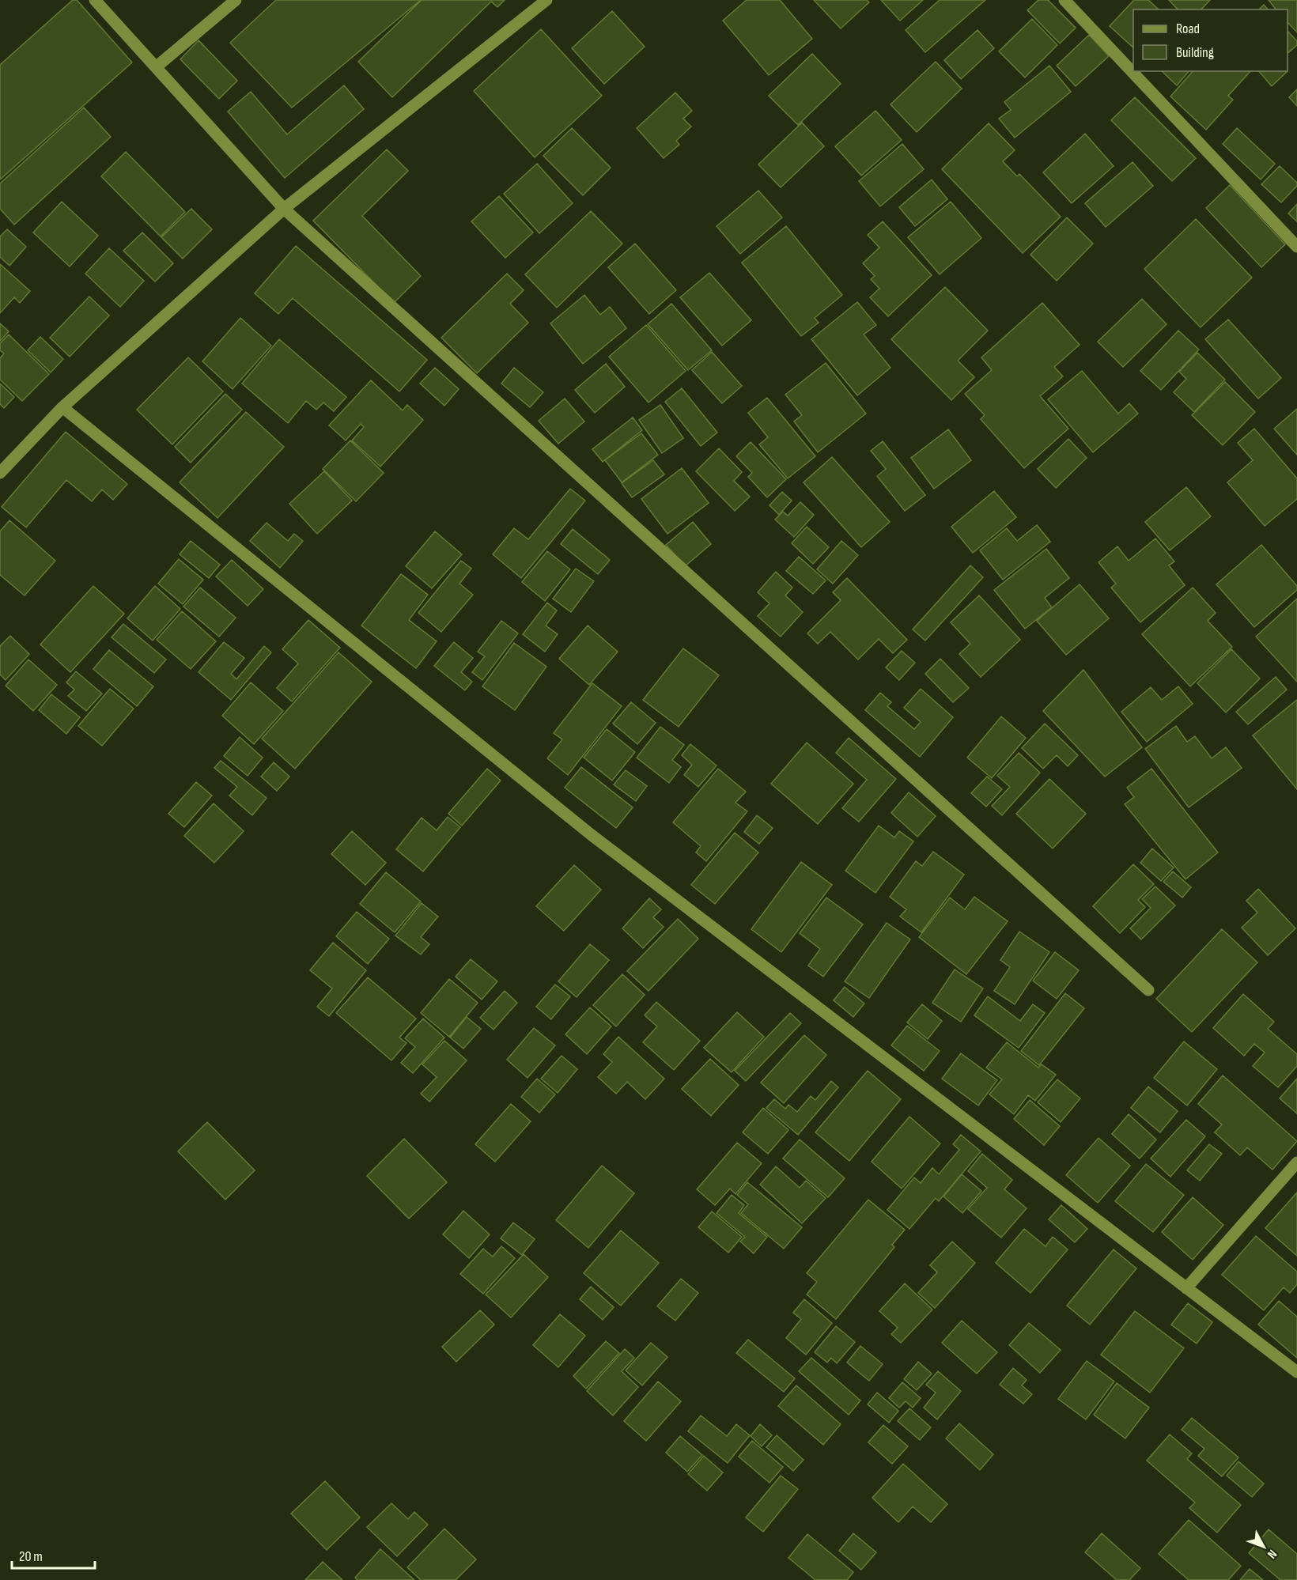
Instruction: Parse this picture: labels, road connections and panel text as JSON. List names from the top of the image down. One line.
{"legend":["Road","Building"],"scale_bar":"20 m","north":"bottom right"}
